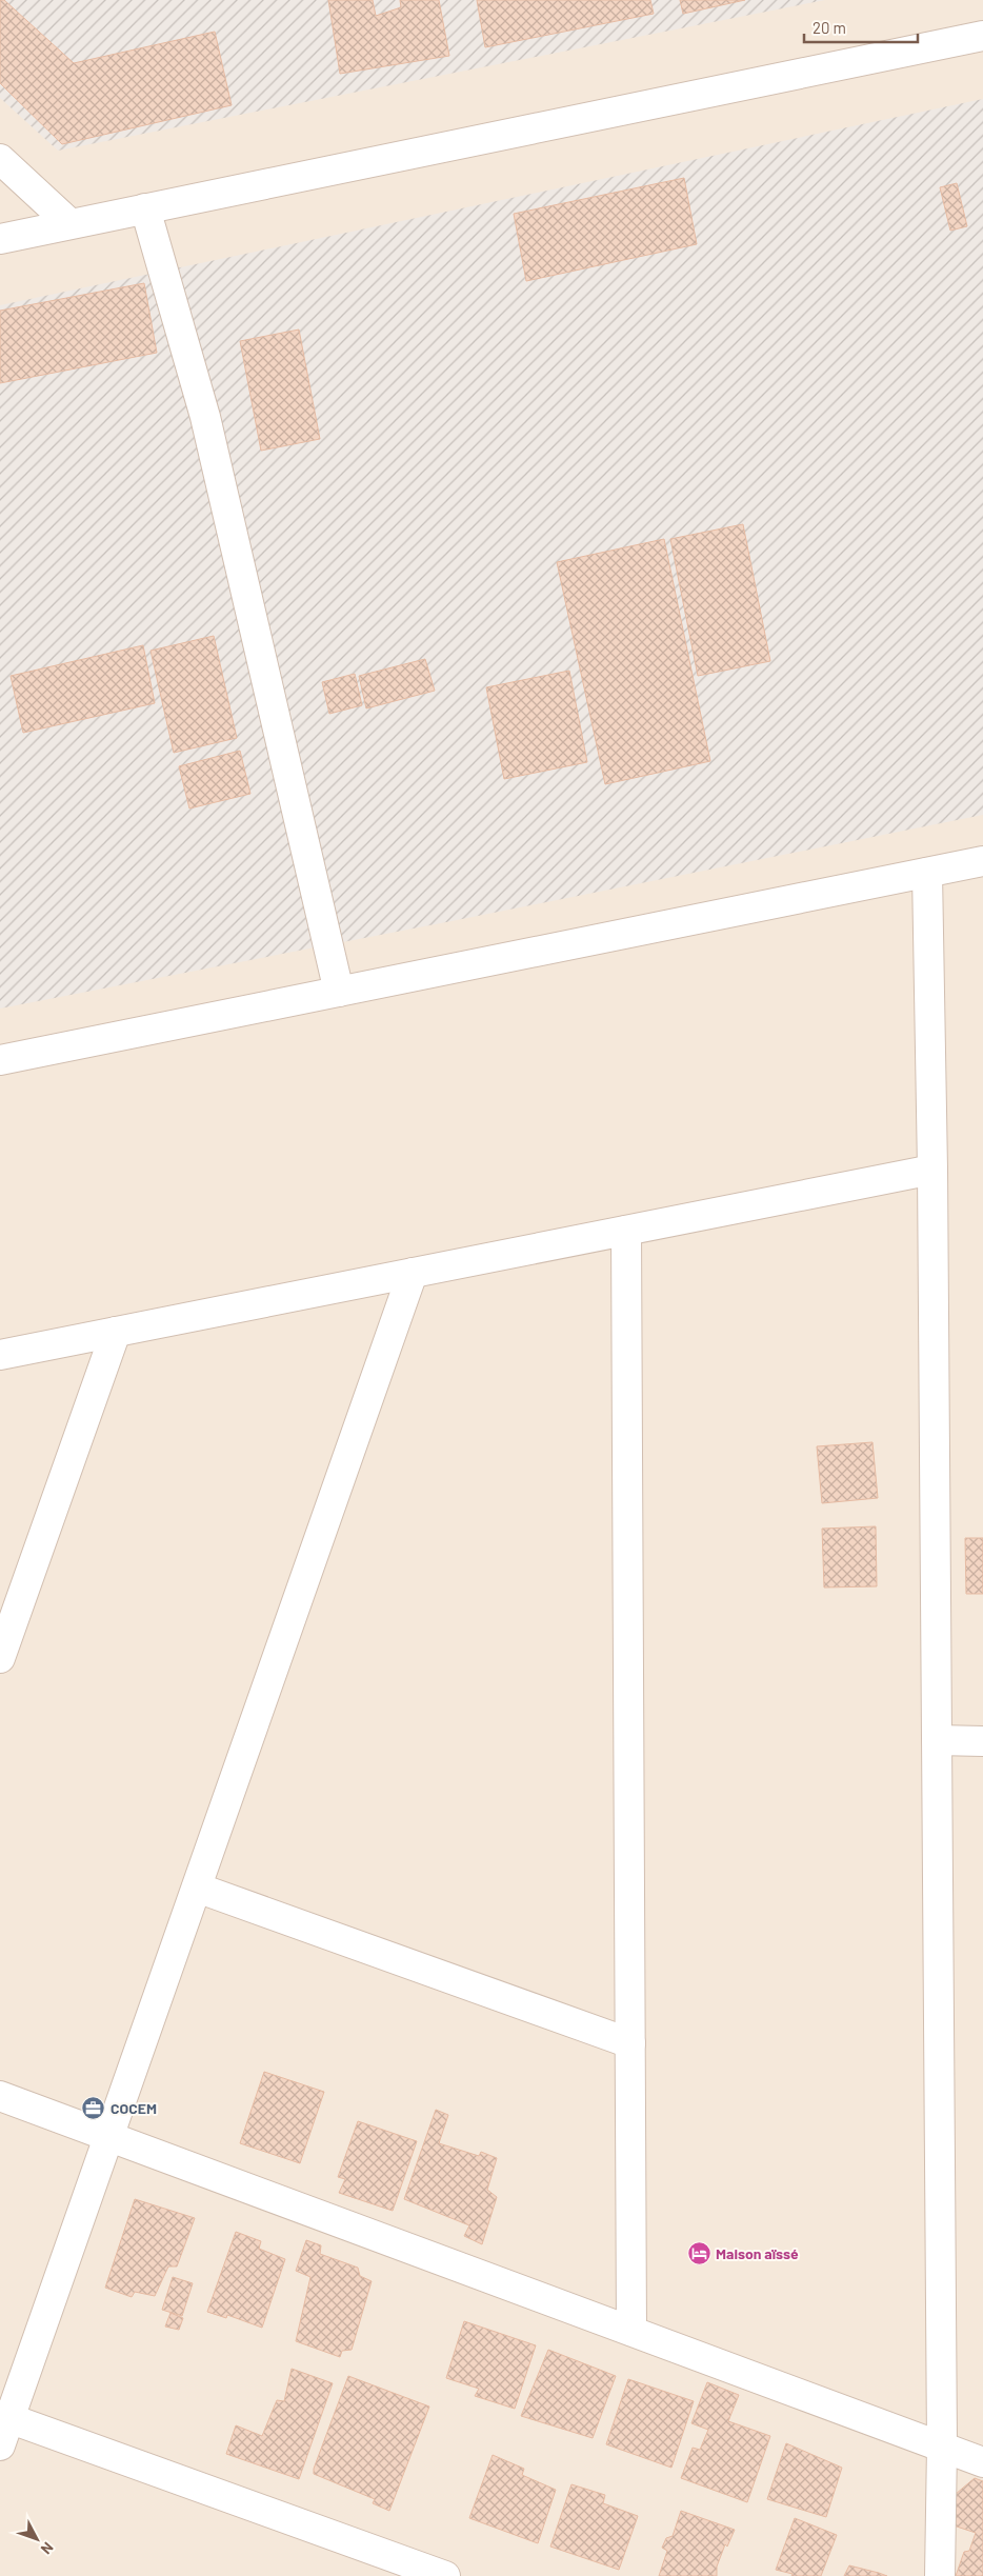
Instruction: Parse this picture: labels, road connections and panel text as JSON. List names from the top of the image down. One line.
{"places":{"office":["COCEM"],"hotel":["Maison aïssé"]},"scale_bar":"20 m","north":"bottom right"}
